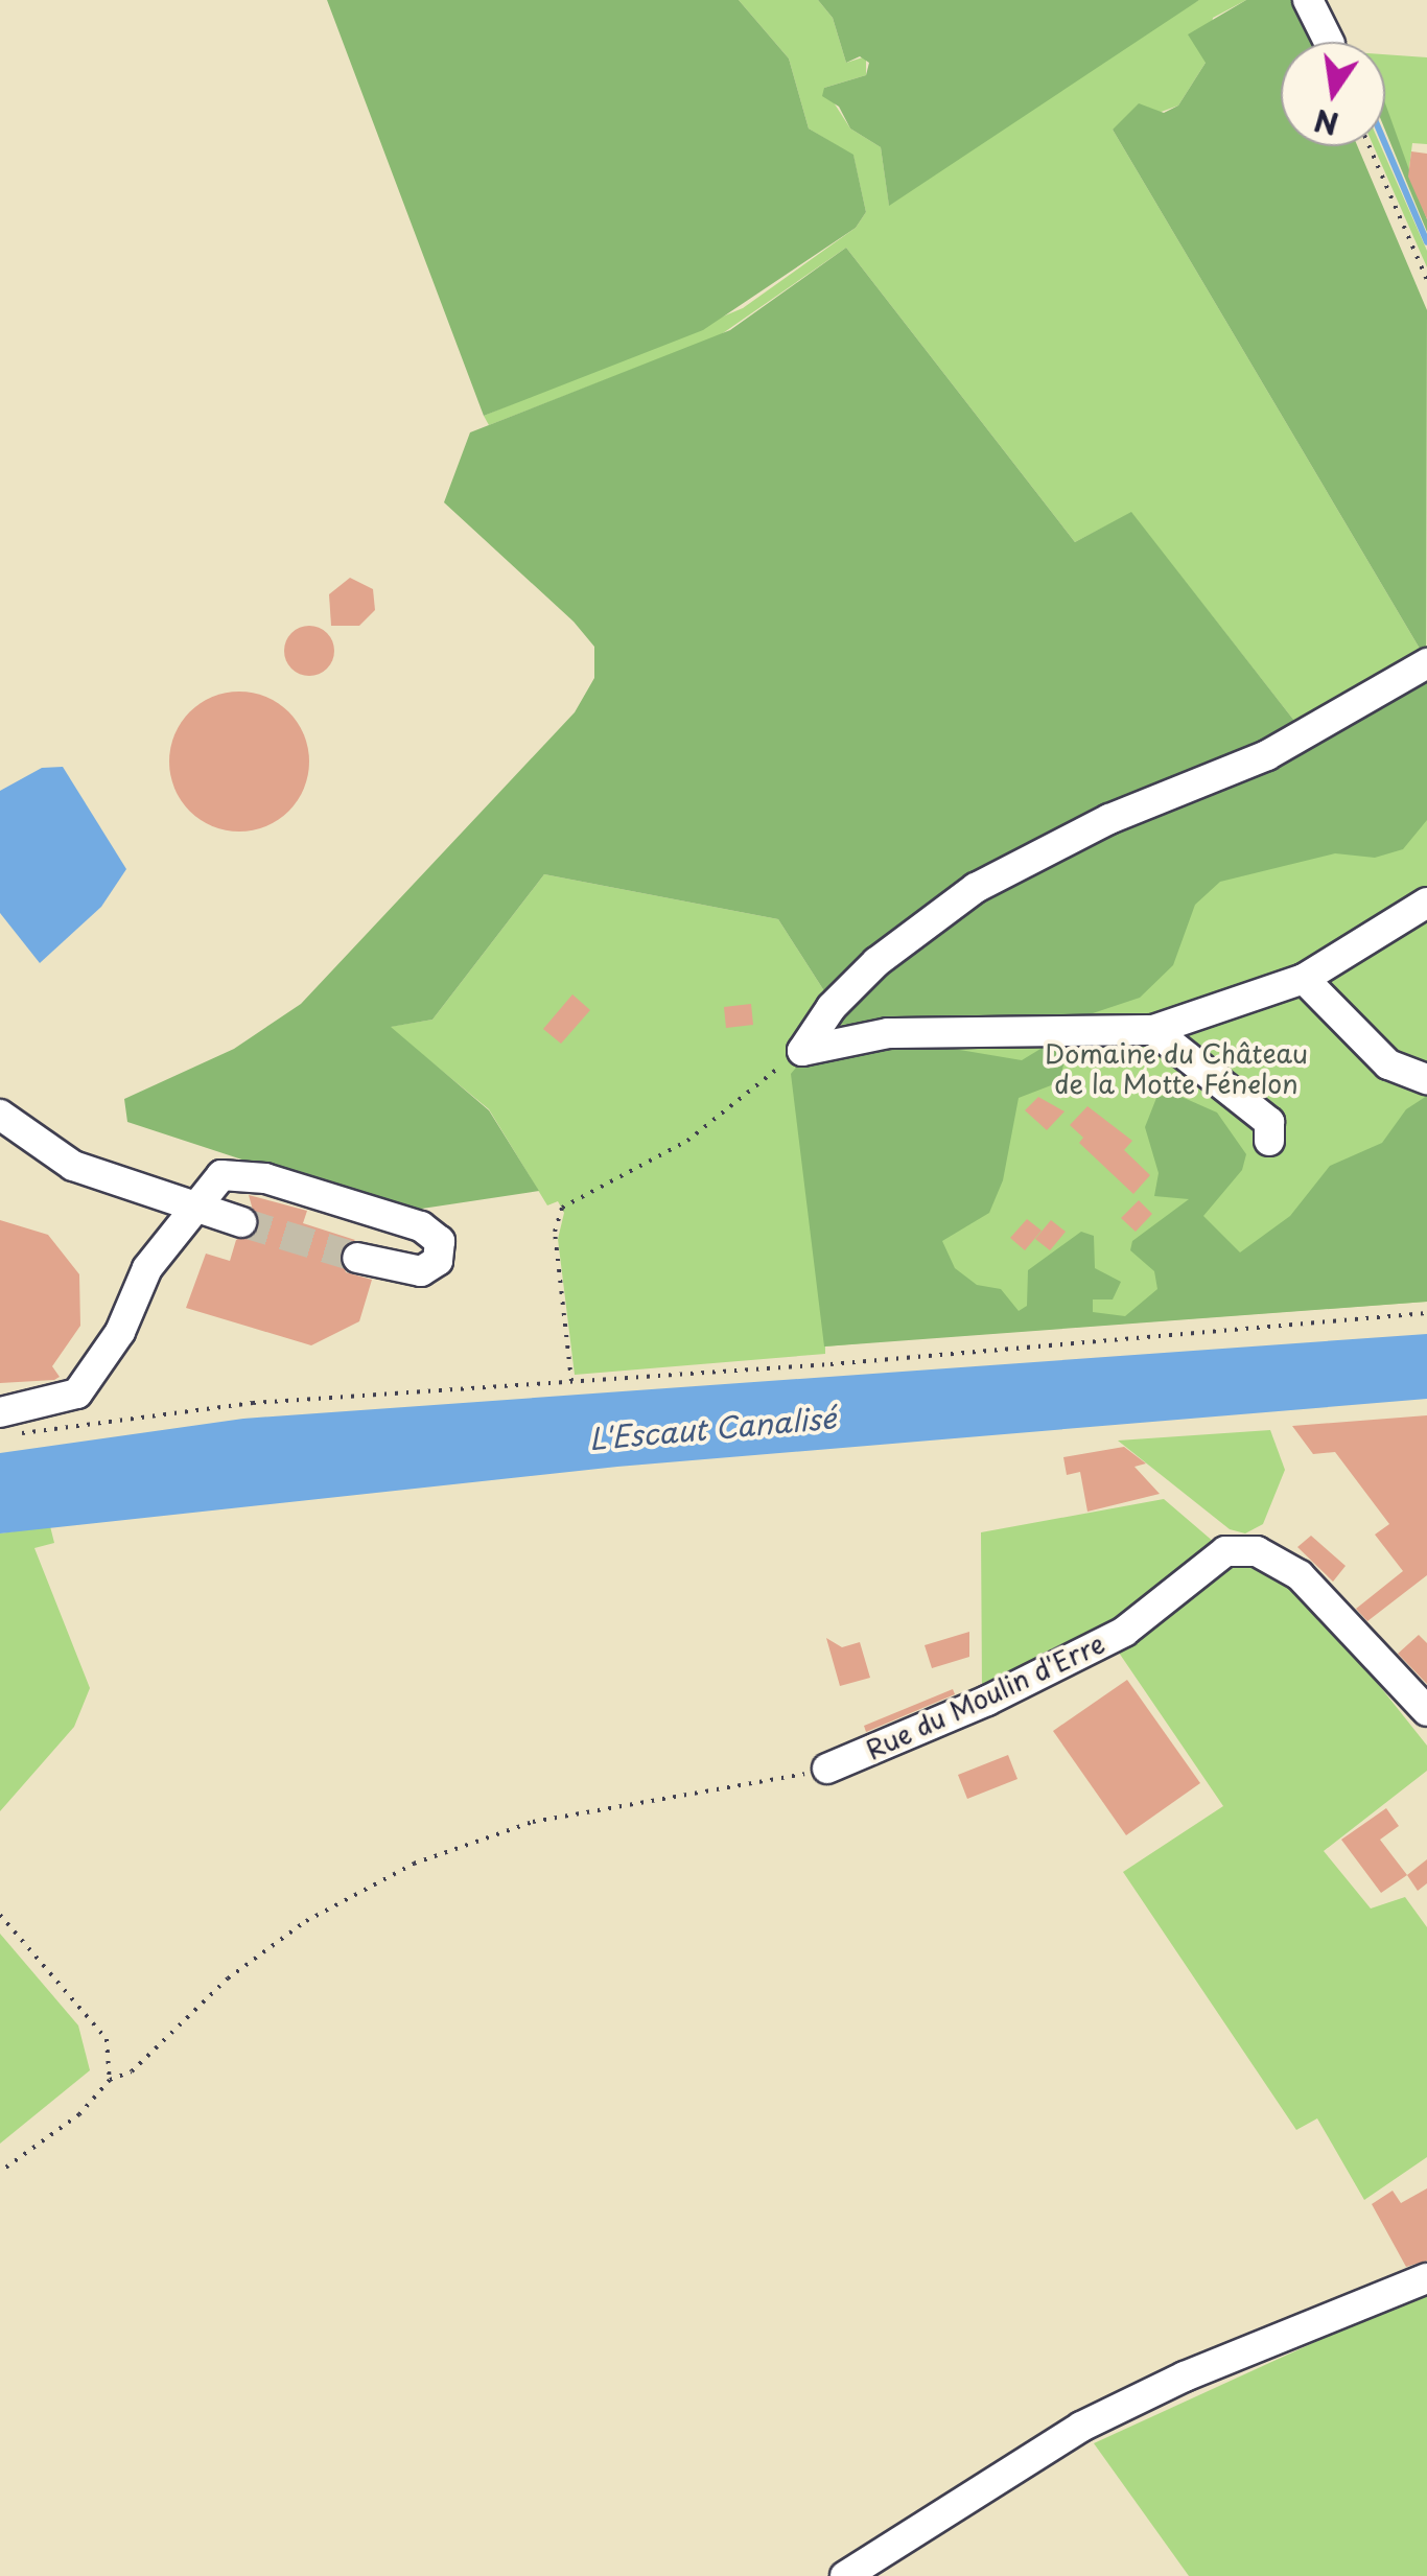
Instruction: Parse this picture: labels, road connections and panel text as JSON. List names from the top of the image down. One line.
{"streets":{"street":["Rue du Moulin d'Erre"]},"water":["L'Escaut Canalisé"],"parks":["Domaine du Château de la Motte Fénelon"],"north":"bottom"}
